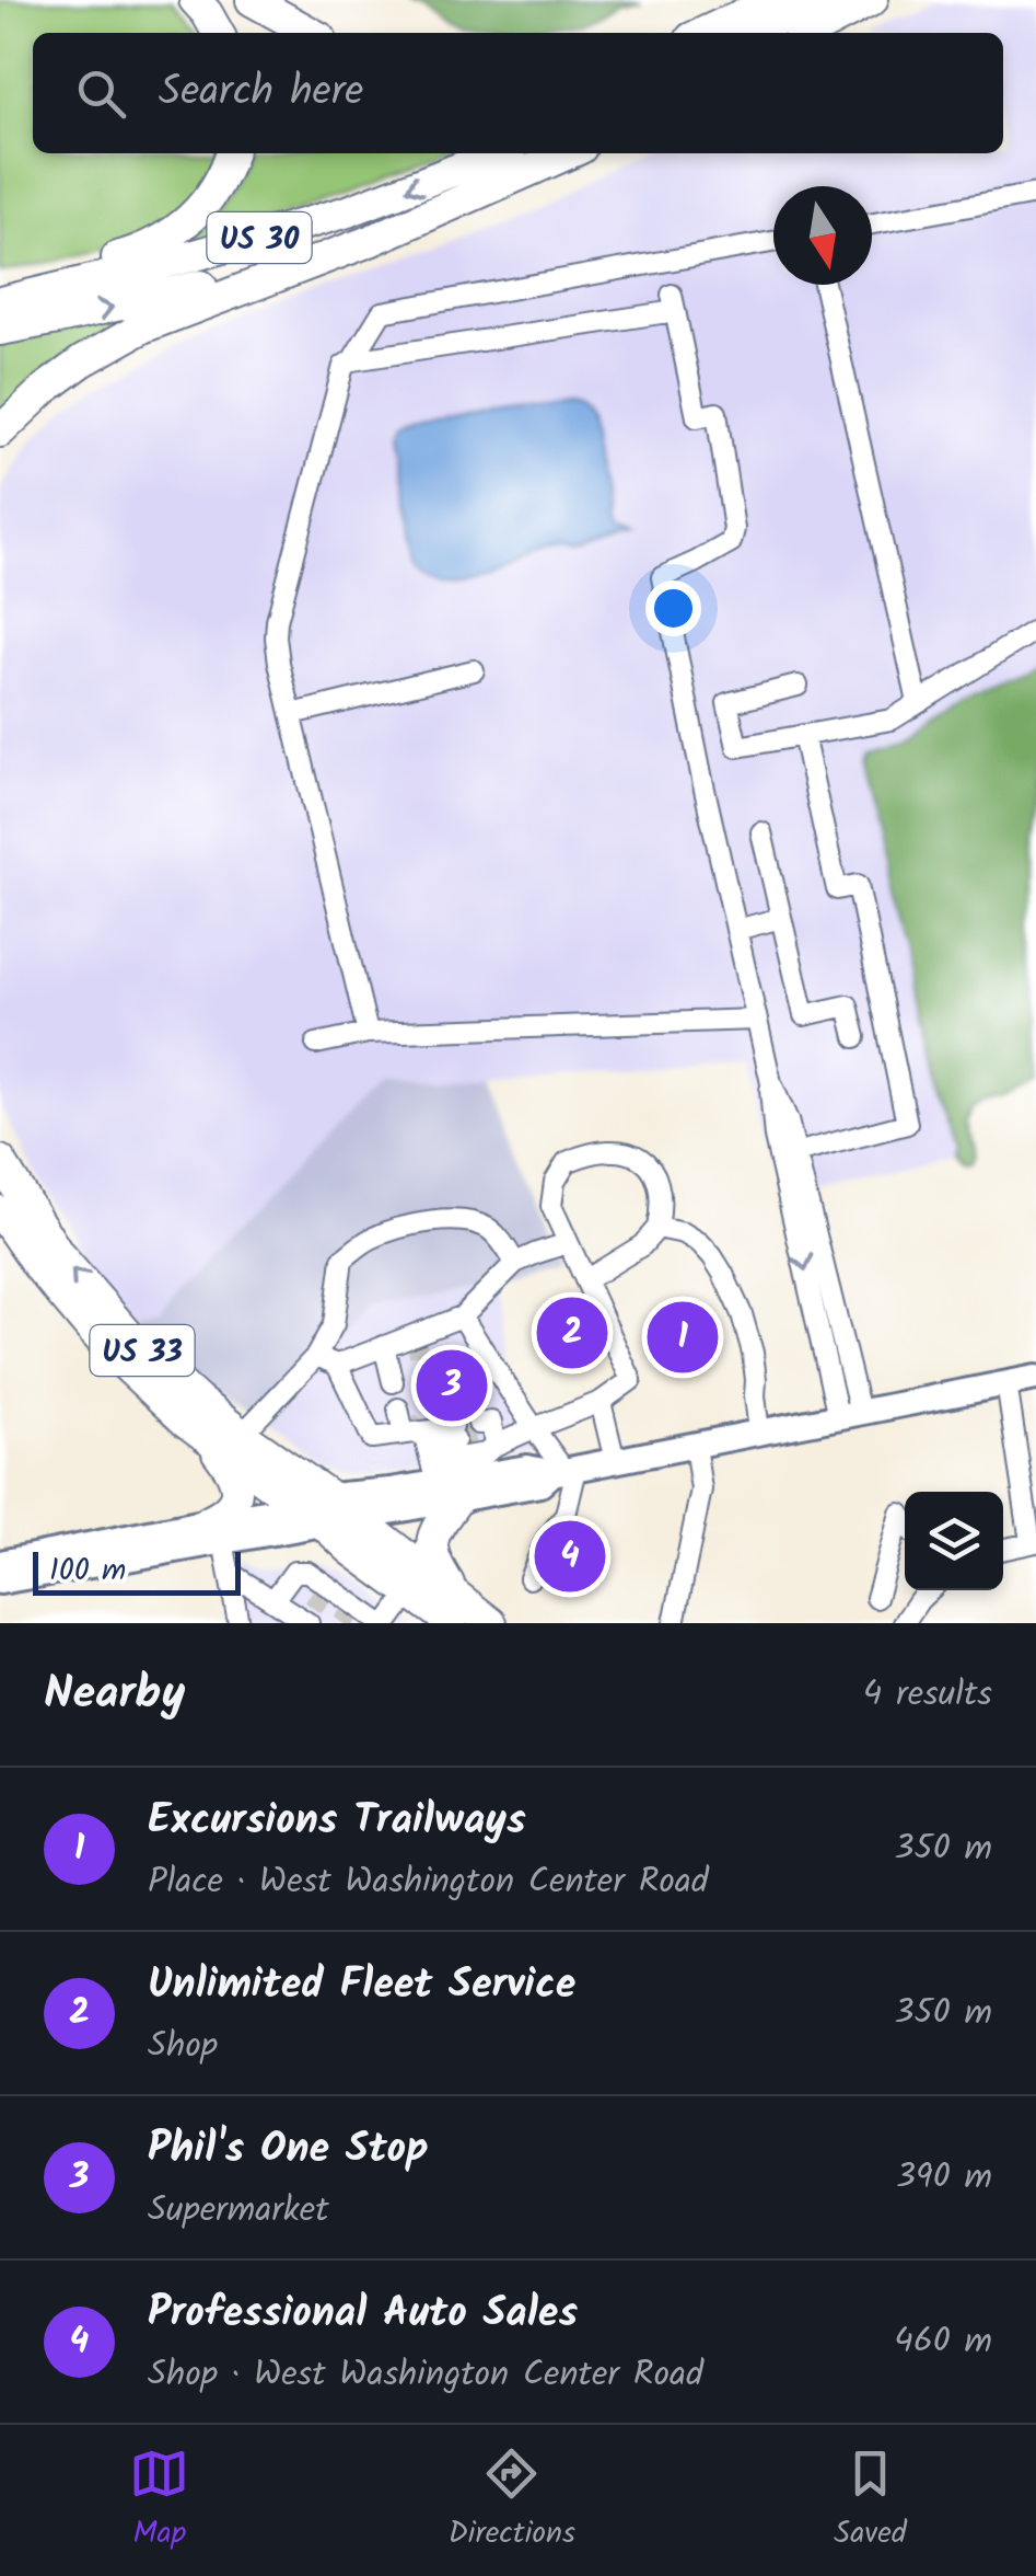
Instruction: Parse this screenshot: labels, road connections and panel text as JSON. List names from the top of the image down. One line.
{"streets":{"highway":["US 30","US 33"]},"scale_bar":"100 m","north":"bottom","page":{"search":"Search here","pins":["2","1","3","4"],"scale":"100 m","heading":["Nearby","4 results"],"list":[{"mark":"1","name":"Excursions Trailways","note":"Place · West Washington Center Road","value":"350 m"},{"mark":"2","name":"Unlimited Fleet Service","note":"Shop","value":"350 m"},{"mark":"3","name":"Phil's One Stop","note":"Supermarket","value":"390 m"},{"mark":"4","name":"Professional Auto Sales","note":"Shop · West Washington Center Road","value":"460 m"}],"nav":["Map","Directions","Saved"]}}
